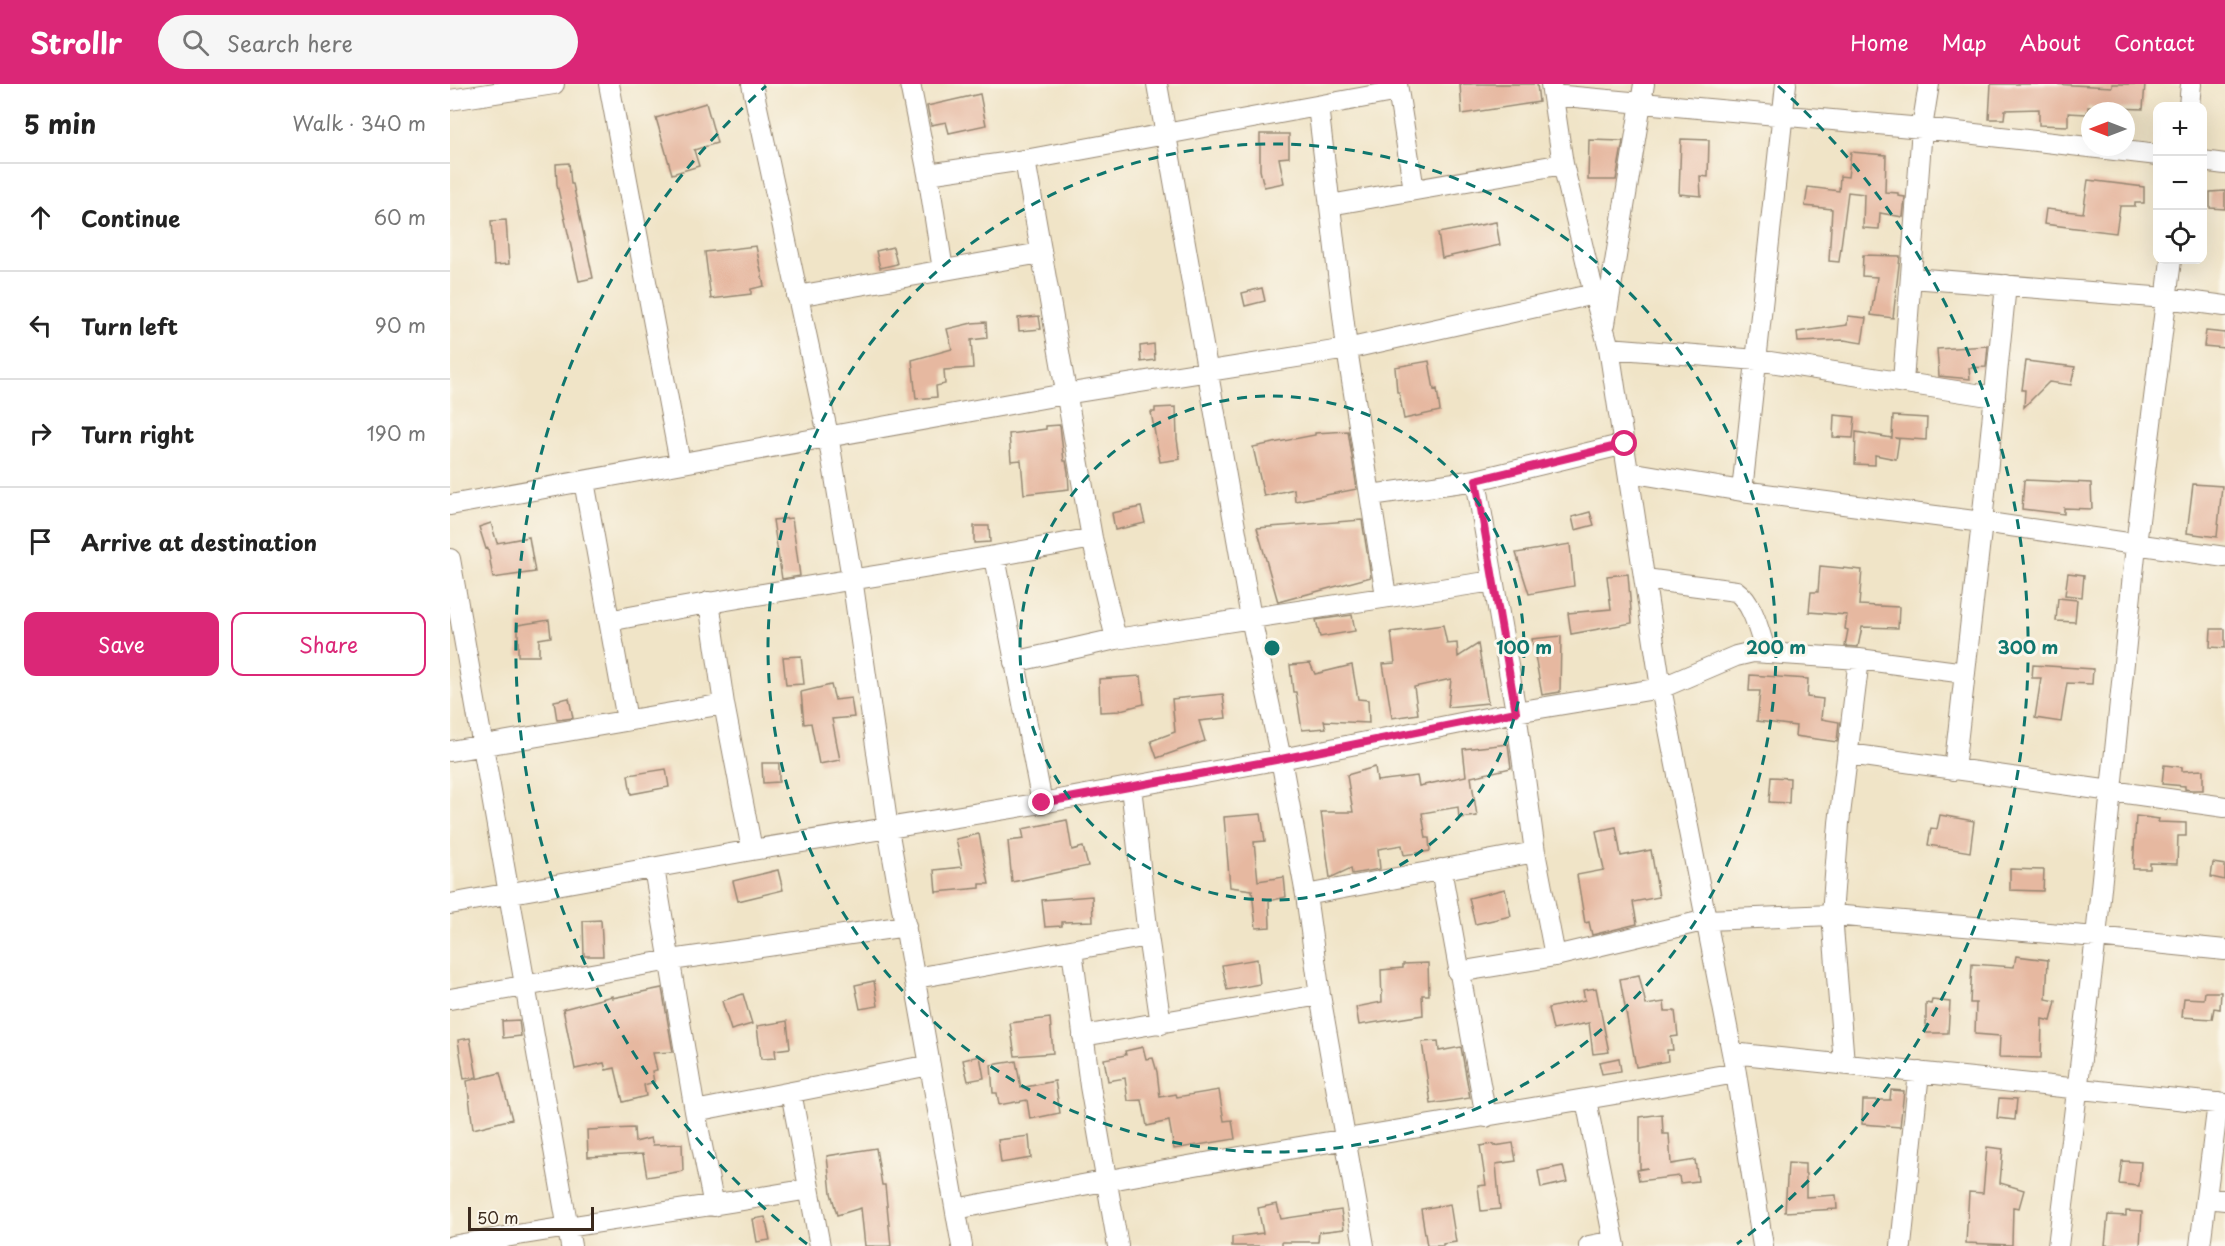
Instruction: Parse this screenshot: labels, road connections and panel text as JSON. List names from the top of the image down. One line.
{"scale_bar":"50 m","north":"left","page":{"header":"Strollr","search":"Search here","nav":["Home","Map","About","Contact"],"heading":["5 min","Walk · 340 m"],"map_buttons":["+","−"],"list":[["Continue","60 m"],["Turn left","90 m"],["Turn right","190 m"],"Arrive at destination"],"buttons":["Save","Share"],"scale":"50 m"},"rings":["100 m","200 m","300 m"]}
